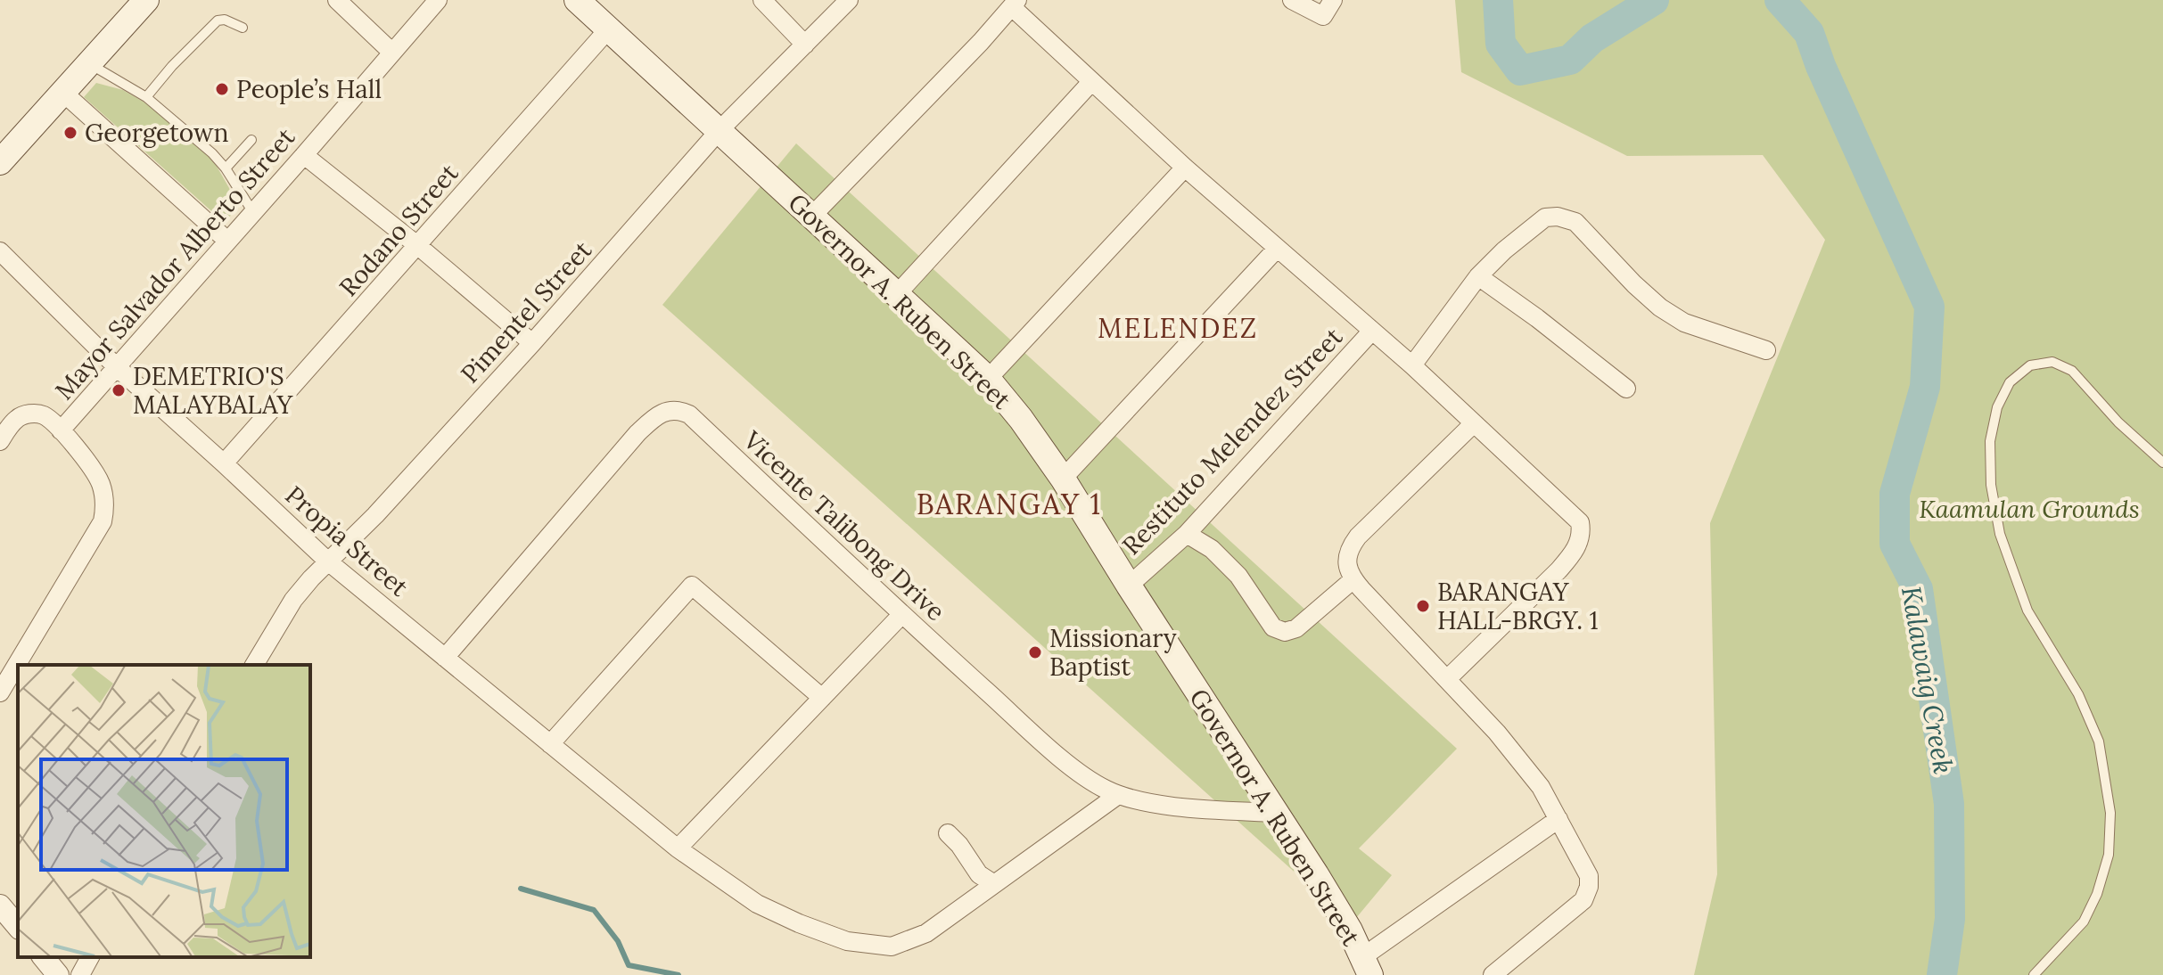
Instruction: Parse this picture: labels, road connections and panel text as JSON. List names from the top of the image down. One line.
{"streets":{"main road":["Governor A. Ruben Street"],"street":["Rodano Street","Mayor Salvador Alberto Street","Pimentel Street","Restituto Melendez Street","Vicente Talibong Drive","Propia Street"]},"crossings":[["Rodano Street","Governor A. Ruben Street"],["Rodano Street","Propia Street"],["Mayor Salvador Alberto Street","Propia Street"],["Governor A. Ruben Street","Pimentel Street"],["Governor A. Ruben Street","Restituto Melendez Street"],["Governor A. Ruben Street","Vicente Talibong Drive"],["Pimentel Street","Propia Street"],["Vicente Talibong Drive","Propia Street"]],"districts":["MELENDEZ","BARANGAY 1"],"water":["Kalawaig Creek"],"parks":["Kaamulan Grounds"],"places":["People’s Hall","Georgetown","DEMETRIO'S MALAYBALAY","BARANGAY HALL-BRGY. 1","Missionary Baptist"]}
